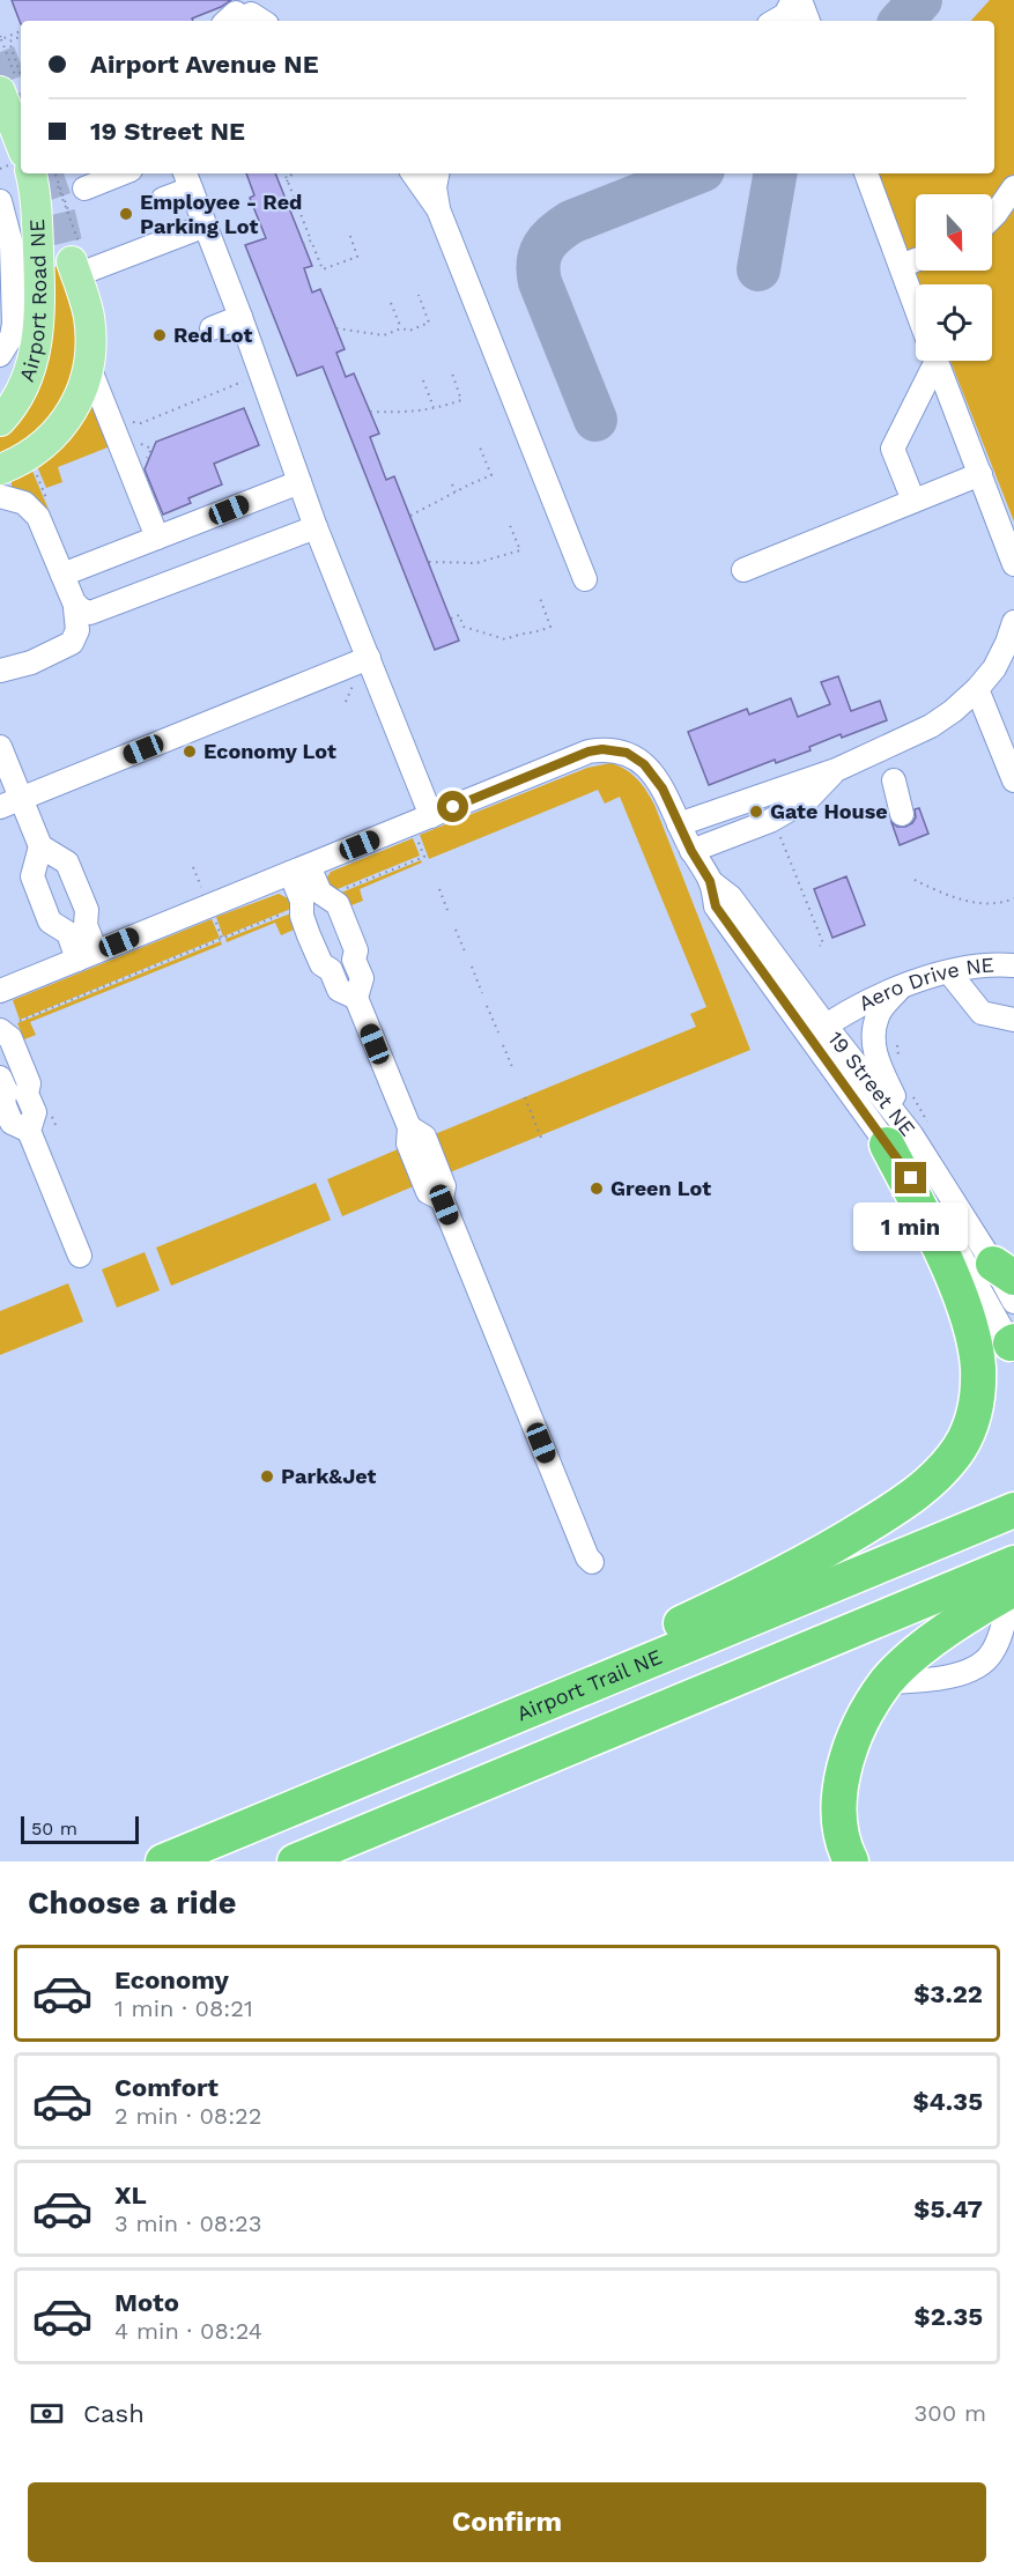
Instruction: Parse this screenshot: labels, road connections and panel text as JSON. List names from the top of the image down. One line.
{"streets":{"highway":["Airport Trail NE"],"main road":["Airport Road NE"],"street":["Aero Drive NE","19 Street NE"]},"crossings":[["Aero Drive NE","19 Street NE"]],"places":["Employee - Red Parking Lot","Red Lot","Economy Lot","Gate House","Green Lot","Park&Jet"],"scale_bar":"50 m","north":"bottom","page":{"banner":["Airport Avenue NE","19 Street NE"],"bubble":"1 min","scale":"50 m","heading":"Choose a ride","list":[{"name":"Economy","note":"1 min · 08:21","value":"$3.22"},{"name":"Comfort","note":"2 min · 08:22","value":"$4.35"},{"name":"XL","note":"3 min · 08:23","value":"$5.47"},{"name":"Moto","note":"4 min · 08:24","value":"$2.35"}],"pay":["Cash","300 m"],"buttons":"Confirm"}}
